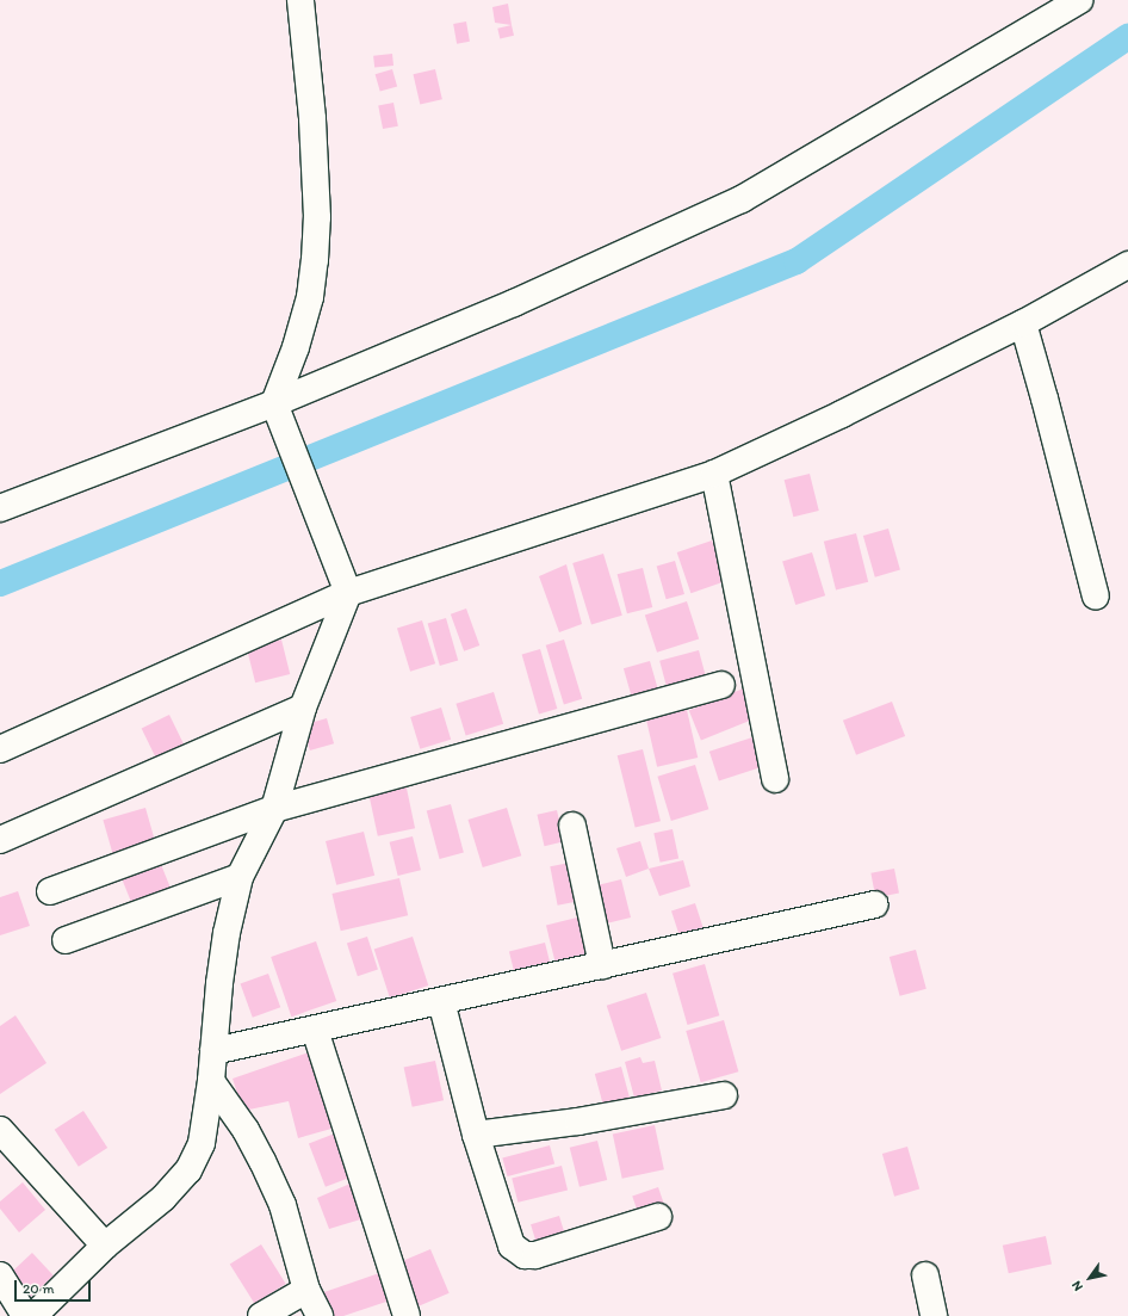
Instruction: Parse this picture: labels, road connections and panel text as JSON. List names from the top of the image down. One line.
{"scale_bar":"20 m","north":"bottom left"}
